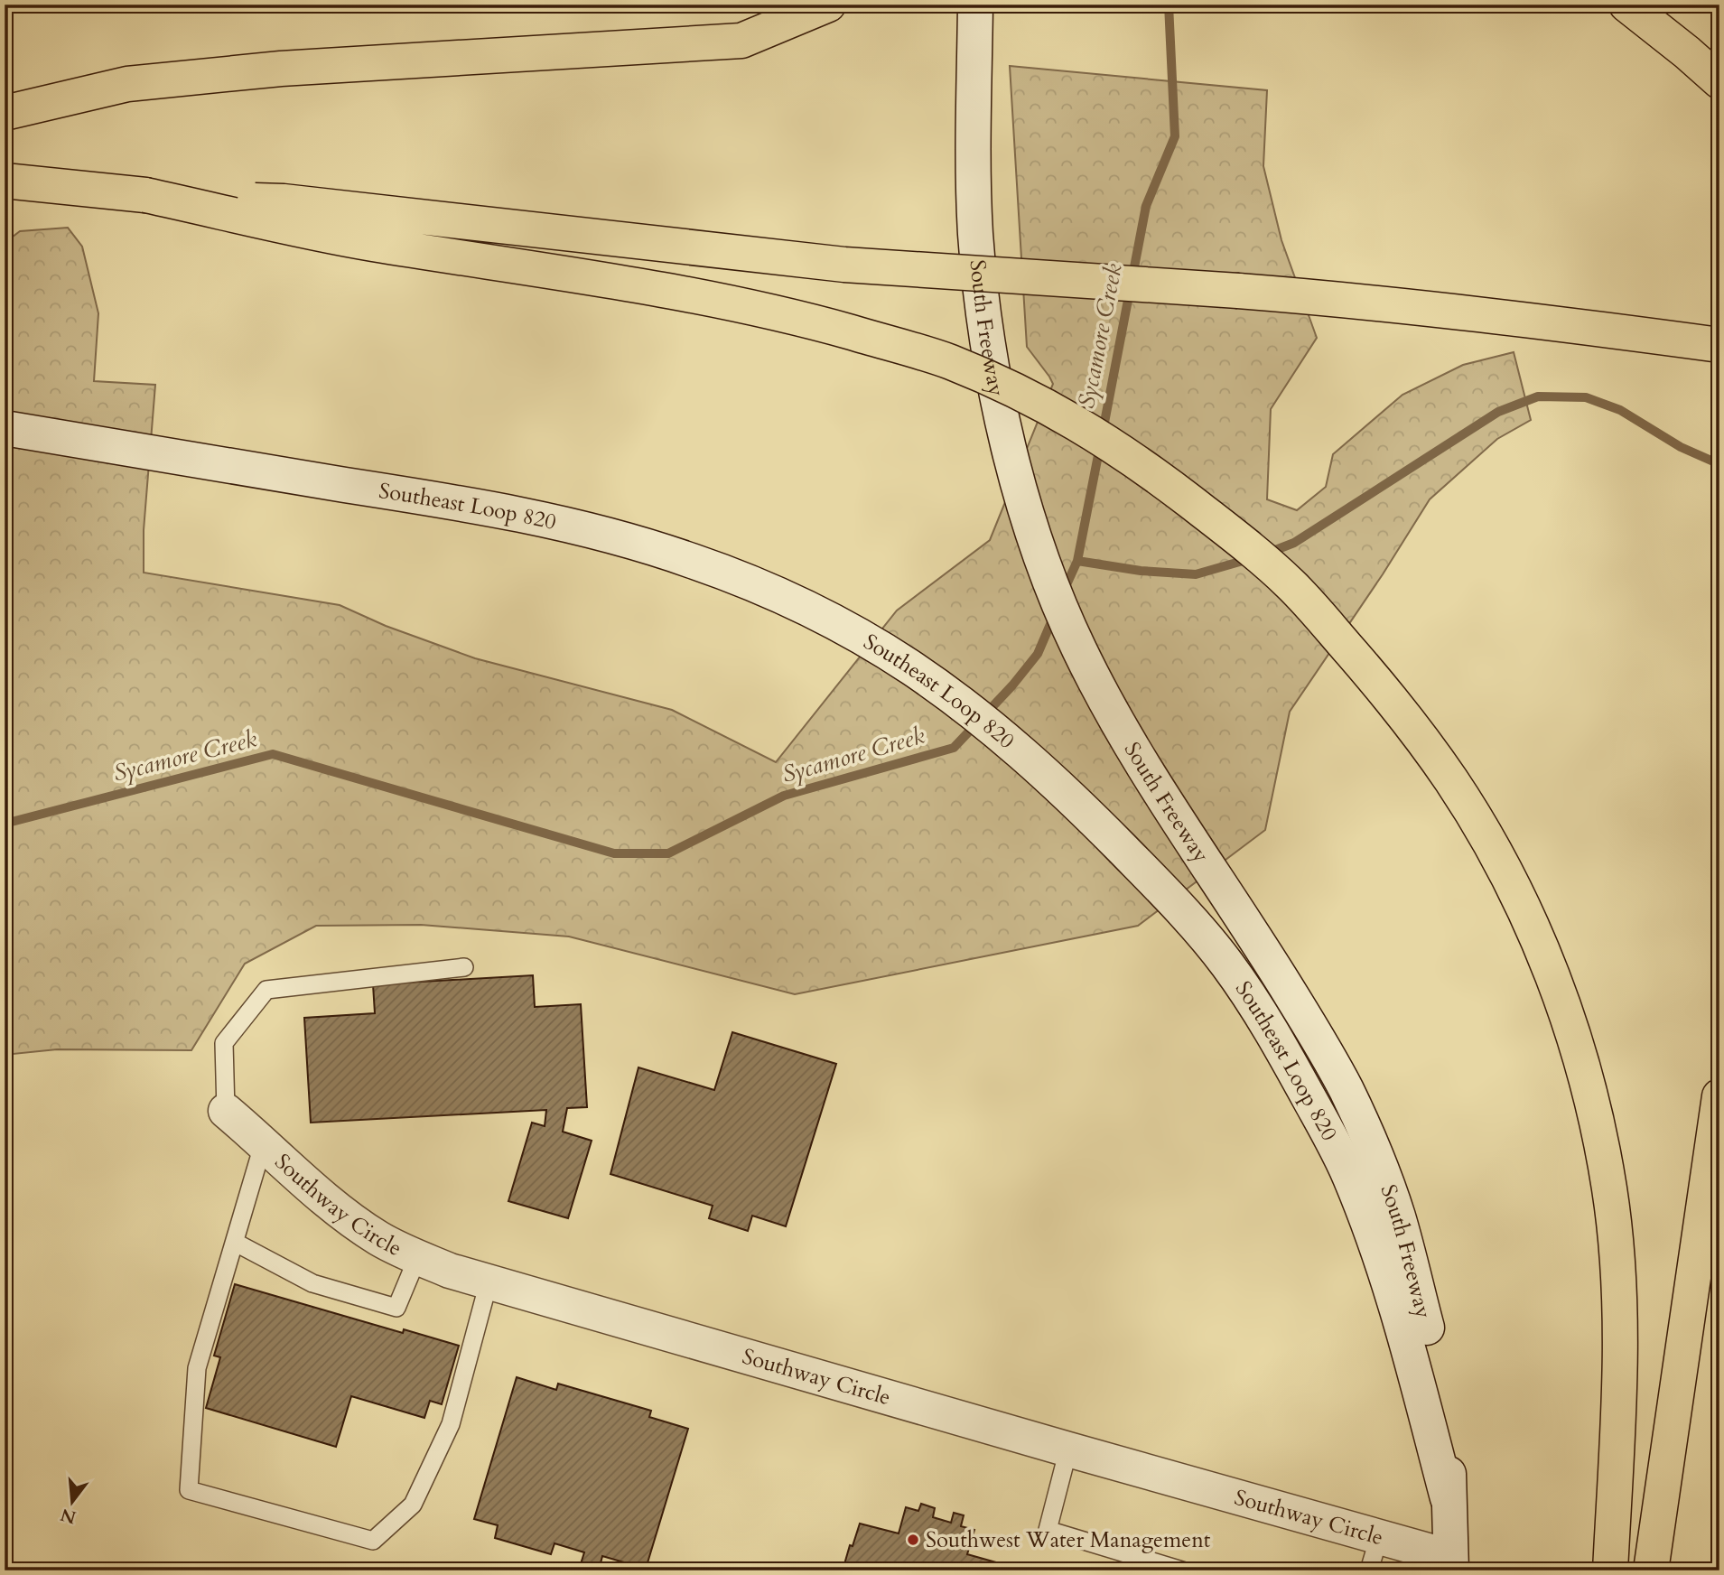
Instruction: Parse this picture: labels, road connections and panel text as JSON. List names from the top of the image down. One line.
{"streets":{"main road":["South Freeway","Southeast Loop 820","Southway Circle"]},"crossings":[["South Freeway","Southeast Loop 820"],["South Freeway","Southway Circle"]],"water":["Sycamore Creek"],"places":["Southwest Water Management"],"north":"bottom"}
